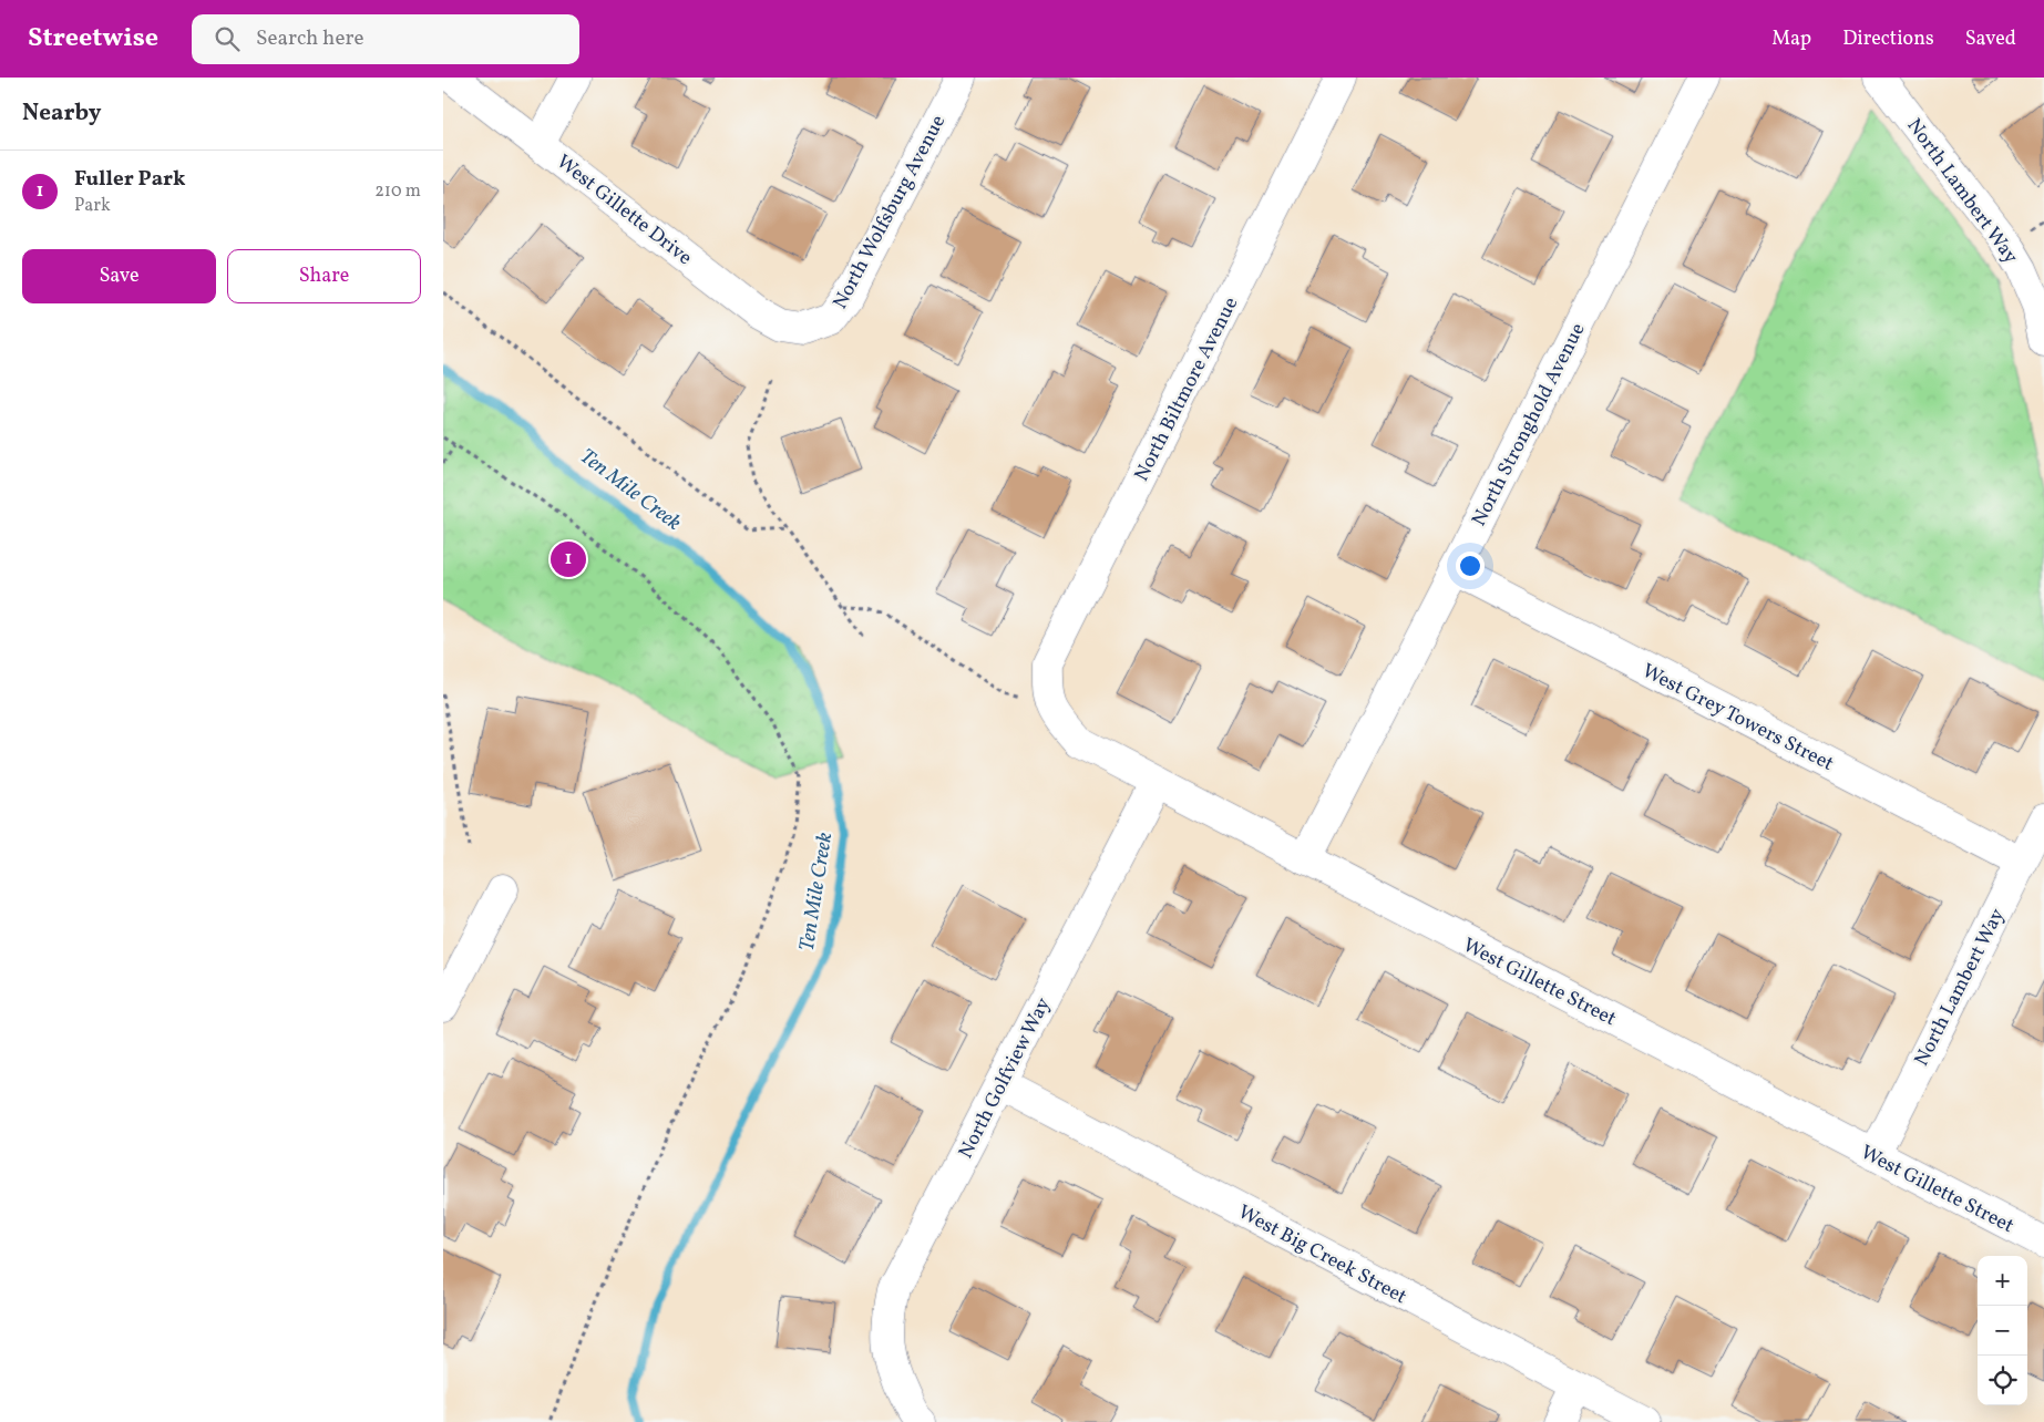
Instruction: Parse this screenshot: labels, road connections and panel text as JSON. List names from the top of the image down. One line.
{"streets":{"street":["North Lambert Way","West Gillette Drive","North Wolfsburg Avenue","North Biltmore Avenue","North Stronghold Avenue","West Grey Towers Street","West Gillette Street","North Golfview Way","West Big Creek Street"]},"crossings":[["North Lambert Way","West Grey Towers Street"],["North Lambert Way","West Gillette Street"],["West Gillette Drive","North Wolfsburg Avenue"],["North Biltmore Avenue","West Gillette Street"],["North Stronghold Avenue","West Grey Towers Street"],["North Stronghold Avenue","West Gillette Street"],["West Gillette Street","North Golfview Way"],["North Golfview Way","West Big Creek Street"]],"water":["Ten Mile Creek"],"page":{"header":"Streetwise","search":"Search here","nav":["Map","Directions","Saved"],"heading":"Nearby","list":[{"mark":"1","name":"Fuller Park","note":"Park","value":"210 m"}],"buttons":["Save","Share"],"pins":"1","map_buttons":["+","−"]}}
